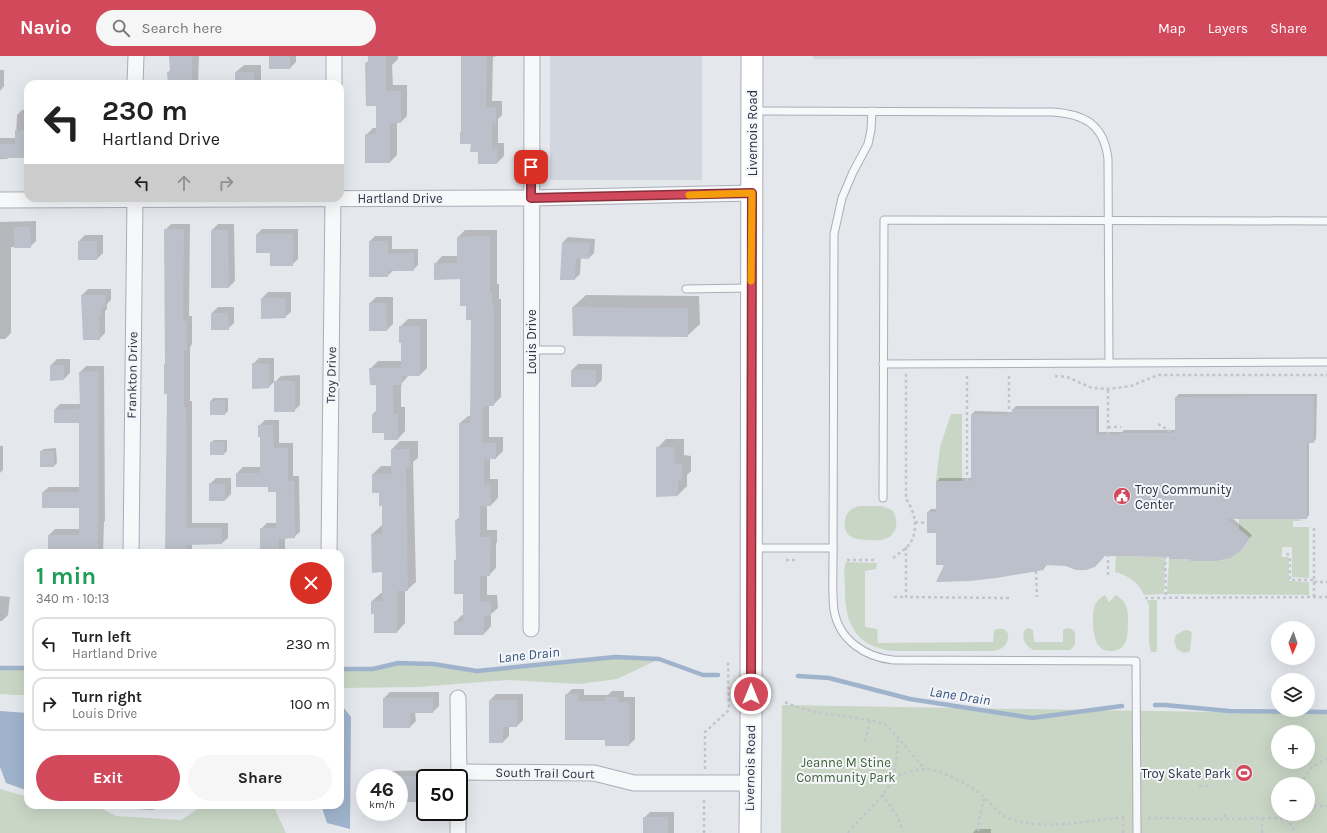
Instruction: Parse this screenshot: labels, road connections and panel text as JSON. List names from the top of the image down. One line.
{"streets":{"main road":["Livernois Road"],"street":["Hartland Drive","Louis Drive","Frankton Drive","Troy Drive","South Trail Court"]},"crossings":[["Livernois Road","Hartland Drive"],["Livernois Road","South Trail Court"],["Hartland Drive","Louis Drive"]],"water":["Lane Drain"],"parks":["Jeanne M Stine Community Park"],"places":{"public building":["Troy Community Center"],"sports":["Troy Skate Park"]},"north":"bottom","page":{"header":"Navio","search":"Search here","nav":["Map","Layers","Share"],"turn":["230 m","Hartland Drive"],"heading":["1 min","340 m · 10:13"],"list":[{"name":"Turn left","note":"Hartland Drive","value":"230 m"},{"name":"Turn right","note":"Louis Drive","value":"100 m"}],"map_buttons":["+","−"],"buttons":["Exit","Share"],"speed":"46 km/h","limit":"50"}}
